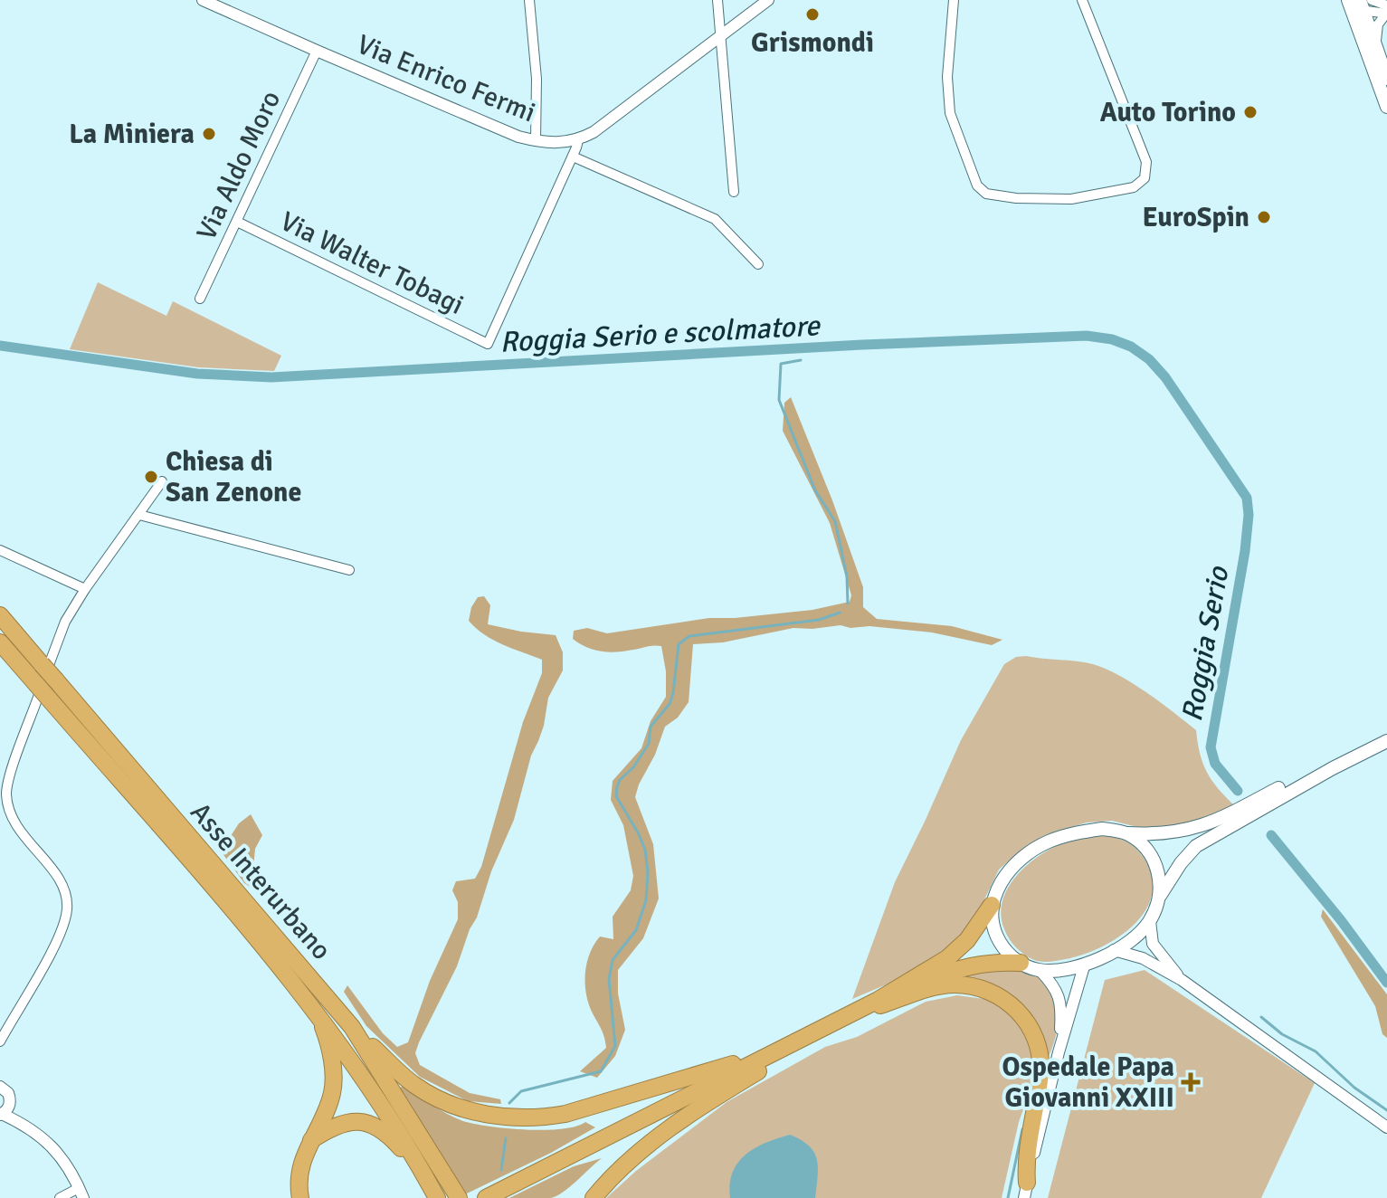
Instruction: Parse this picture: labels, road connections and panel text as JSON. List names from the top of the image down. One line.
{"streets":{"highway":["Asse Interurbano"],"street":["Via Enrico Fermi","Via Aldo Moro","Via Walter Tobagi"]},"crossings":[["Via Enrico Fermi","Via Aldo Moro"],["Via Aldo Moro","Via Walter Tobagi"]],"water":["Roggia Serio e scolmatore","Roggia Serio"],"places":{"other":["Grismondi","Auto Torino","La Miniera","EuroSpin","Chiesa di San Zenone"],"health":["Ospedale Papa Giovanni XXIII"]}}
